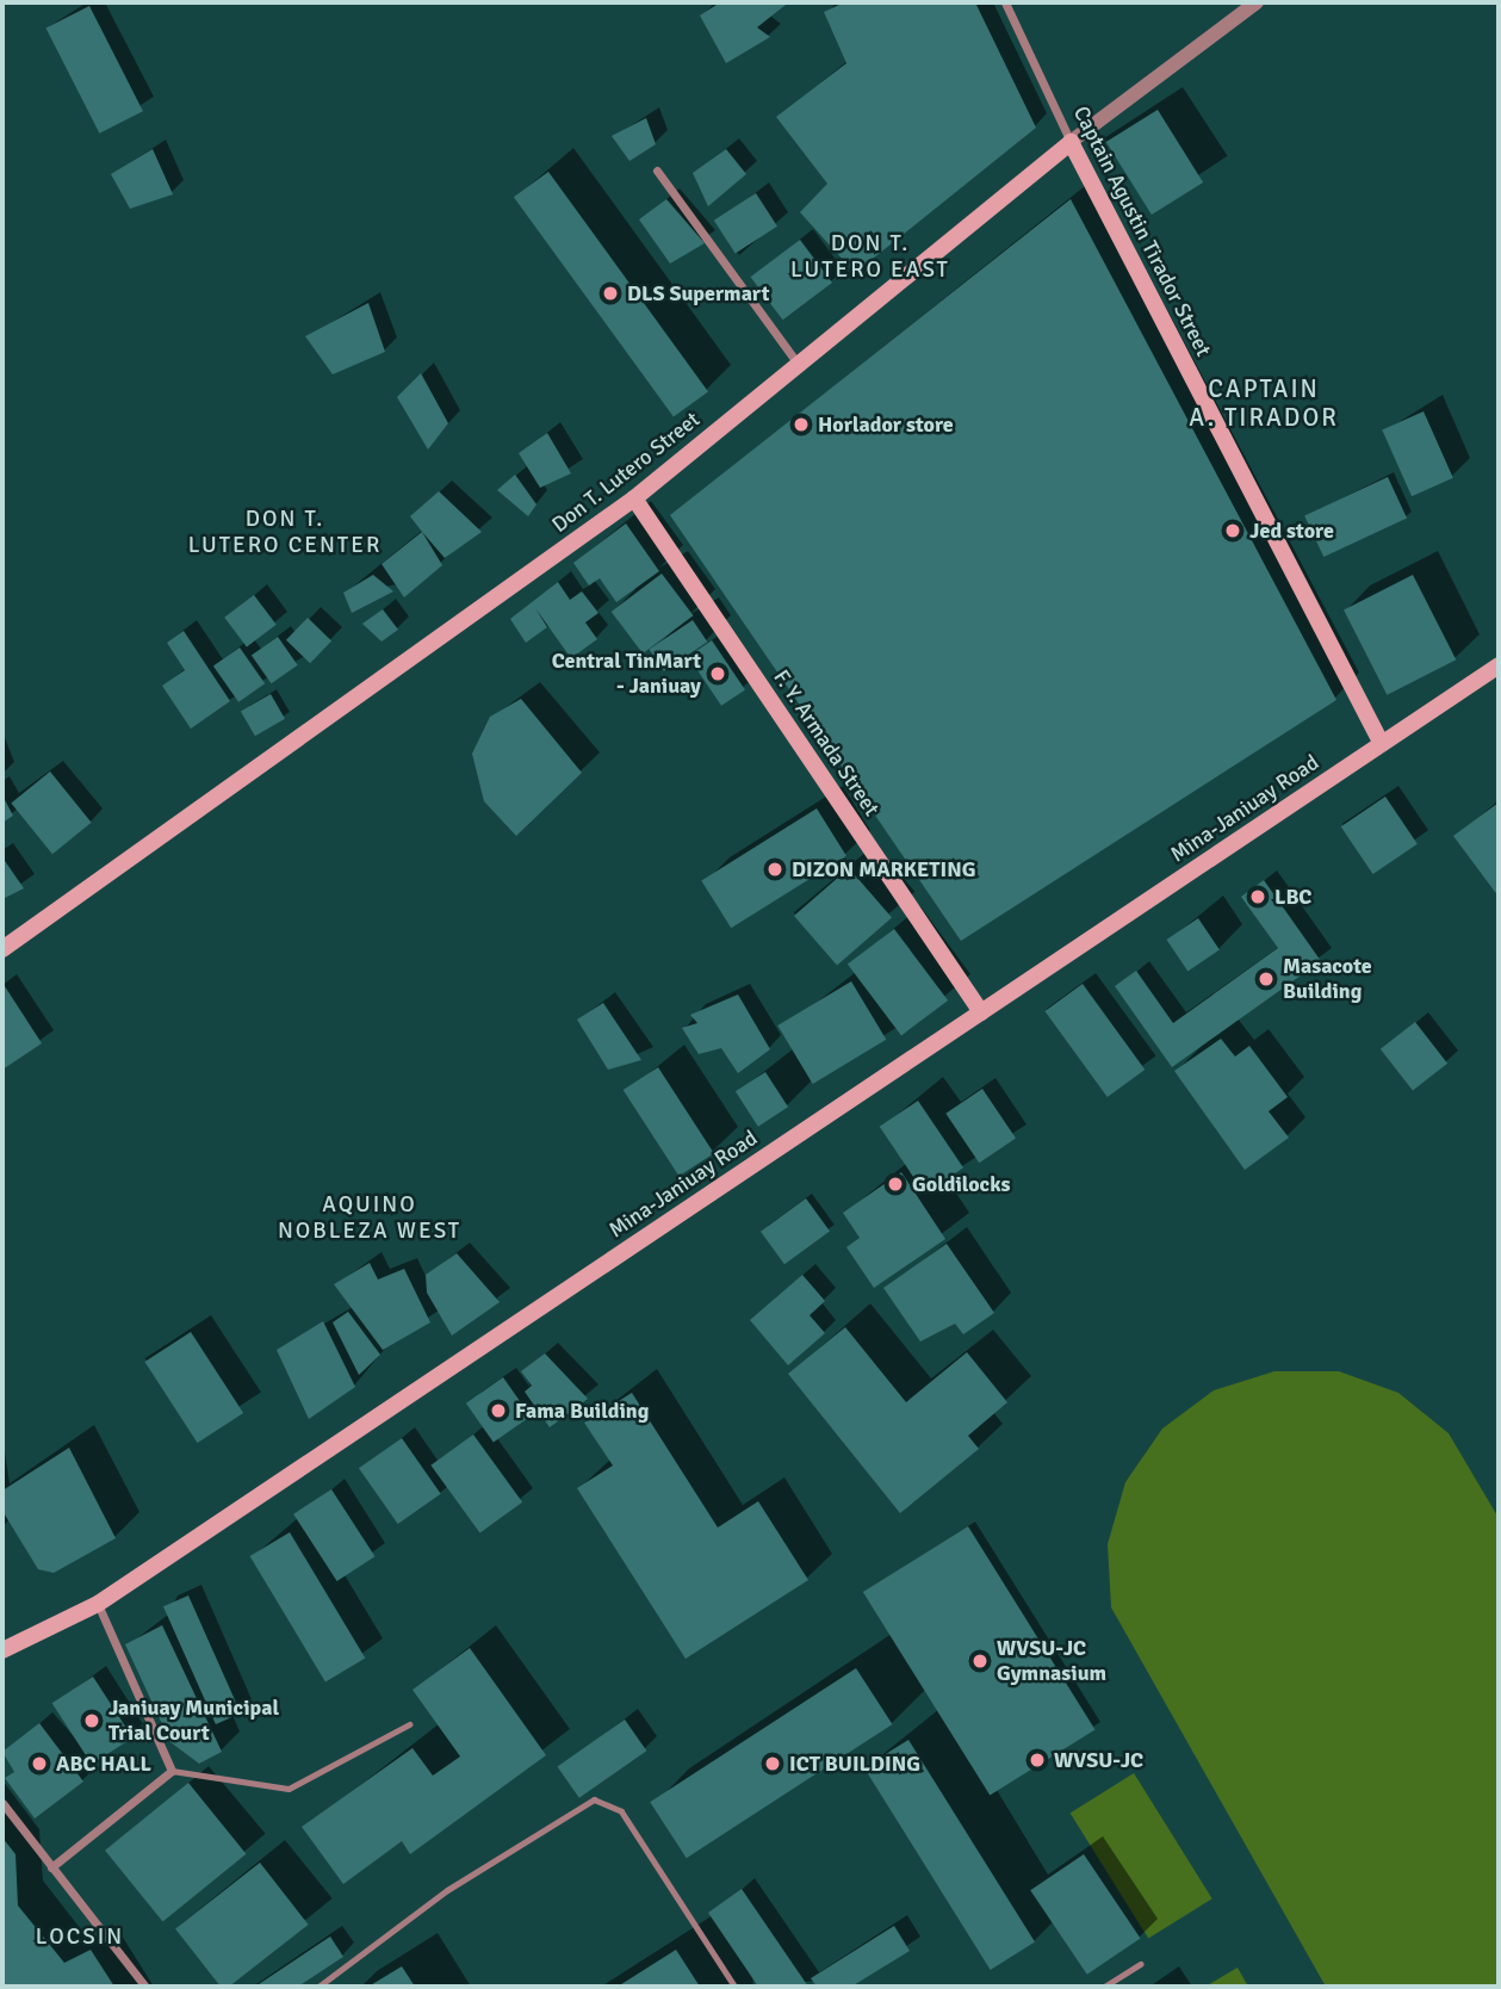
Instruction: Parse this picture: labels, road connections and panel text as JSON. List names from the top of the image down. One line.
{"streets":{"main road":["Captain Agustin Tirador Street","Don T. Lutero Street","F. Y. Armada Street","Mina-Janiuay Road"]},"crossings":[["Captain Agustin Tirador Street","Don T. Lutero Street"],["Captain Agustin Tirador Street","Mina-Janiuay Road"],["Don T. Lutero Street","F. Y. Armada Street"],["F. Y. Armada Street","Mina-Janiuay Road"]],"districts":["DON T. LUTERO EAST","CAPTAIN A. TIRADOR","DON T. LUTERO CENTER","AQUINO NOBLEZA WEST","LOCSIN"],"places":["DLS Supermart","Horlador store","Jed store","Central TinMart - Janiuay","DIZON MARKETING","LBC","Masacote Building","Goldilocks","Fama Building","WVSU-JC Gymnasium","Janiuay Municipal Trial Court","WVSU-JC","ABC HALL","ICT BUILDING"]}
